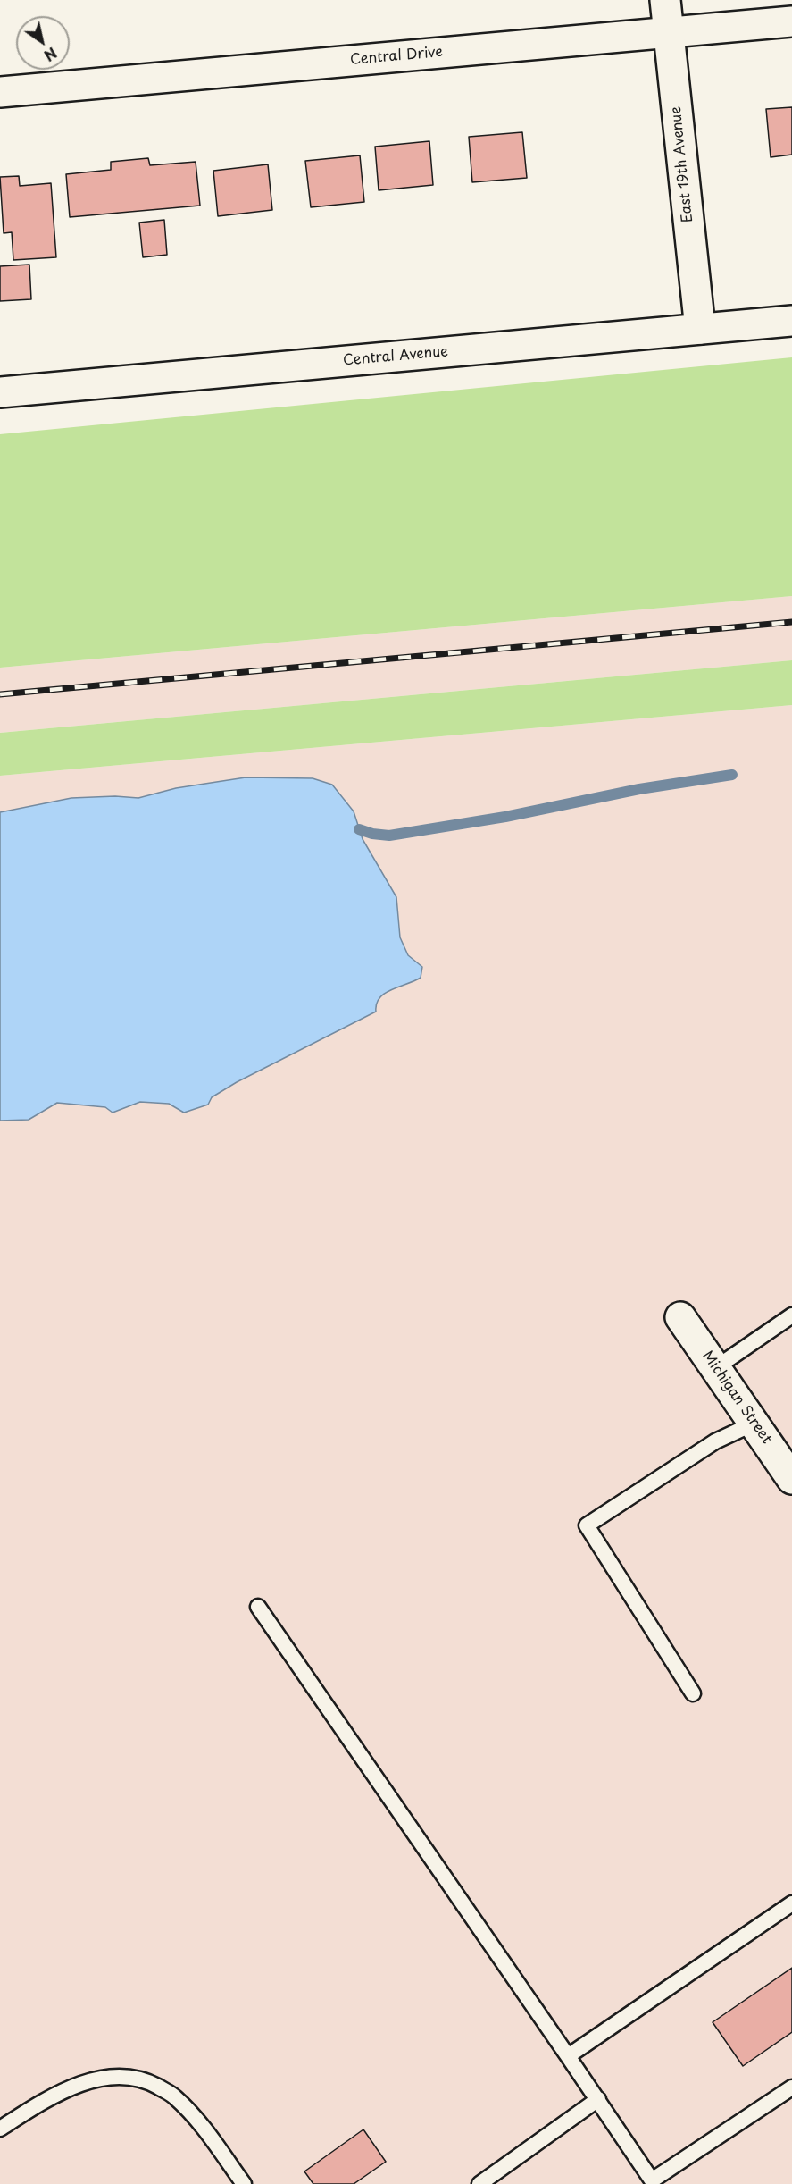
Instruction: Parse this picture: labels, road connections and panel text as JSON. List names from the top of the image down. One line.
{"streets":{"street":["Central Drive","East 19th Avenue","Central Avenue","Michigan Street"]},"crossings":[["Central Drive","East 19th Avenue"],["East 19th Avenue","Central Avenue"]],"north":"bottom right"}
